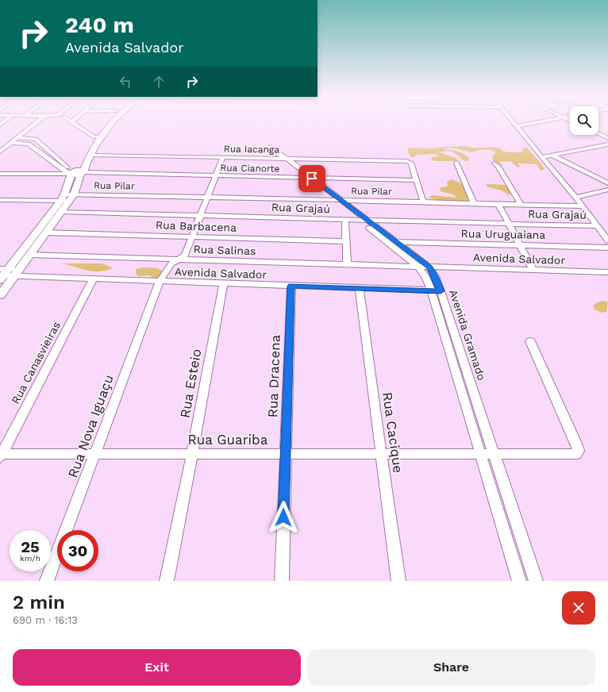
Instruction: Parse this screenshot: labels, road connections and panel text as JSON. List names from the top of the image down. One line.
{"streets":{"street":["Rua Iacanga","Rua Cianorte","Rua Pilar","Rua Grajaú","Rua Barbacena","Rua Uruguaiana","Rua Salinas","Avenida Salvador","Avenida Gramado","Rua Canasvieiras","Rua Dracena","Rua Esteio","Rua Nova Iguaçu","Rua Cacique","Rua Guariba"]},"crossings":[["Rua Iacanga","Rua Cianorte"],["Rua Iacanga","Avenida Gramado"],["Rua Iacanga","Rua Nova Iguaçu"],["Rua Cianorte","Avenida Gramado"],["Rua Cianorte","Rua Nova Iguaçu"],["Rua Pilar","Avenida Gramado"],["Rua Pilar","Rua Nova Iguaçu"],["Rua Grajaú","Avenida Gramado"],["Rua Grajaú","Rua Nova Iguaçu"],["Rua Barbacena","Rua Nova Iguaçu"],["Rua Uruguaiana","Avenida Gramado"],["Rua Salinas","Avenida Salvador"],["Rua Salinas","Avenida Gramado"],["Rua Salinas","Rua Nova Iguaçu"],["Avenida Salvador","Avenida Gramado"],["Avenida Salvador","Rua Canasvieiras"],["Avenida Salvador","Rua Dracena"],["Avenida Salvador","Rua Esteio"],["Avenida Salvador","Rua Nova Iguaçu"],["Avenida Salvador","Rua Cacique"],["Avenida Gramado","Rua Guariba"],["Rua Canasvieiras","Rua Guariba"],["Rua Dracena","Rua Guariba"],["Rua Esteio","Rua Guariba"],["Rua Nova Iguaçu","Rua Guariba"],["Rua Cacique","Rua Guariba"]],"page":{"turn":["240 m","Avenida Salvador"],"speed":"25 km/h","limit":"30","heading":["2 min","690 m · 16:13"],"buttons":["Exit","Share"]}}
